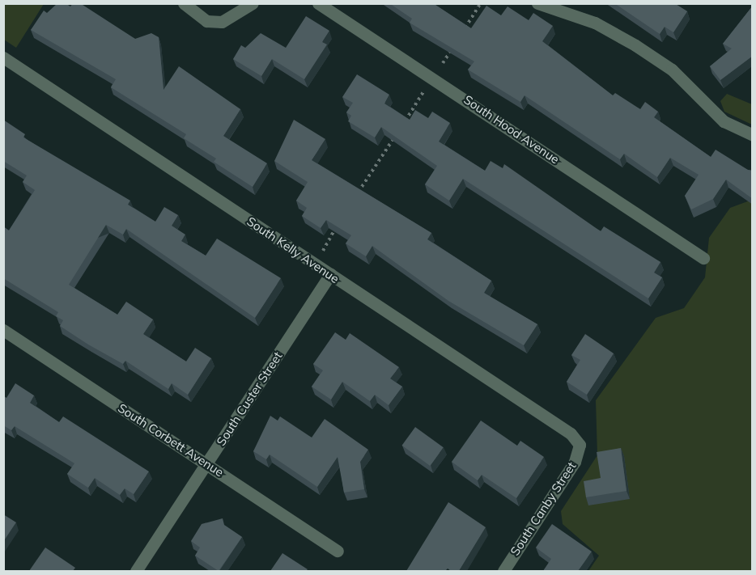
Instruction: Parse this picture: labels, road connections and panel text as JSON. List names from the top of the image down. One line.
{"streets":{"street":["South Hood Avenue","South Kelly Avenue","South Custer Street","South Corbett Avenue","South Canby Street"]},"crossings":[["South Kelly Avenue","South Custer Street"],["South Kelly Avenue","South Canby Street"],["South Custer Street","South Corbett Avenue"]]}
